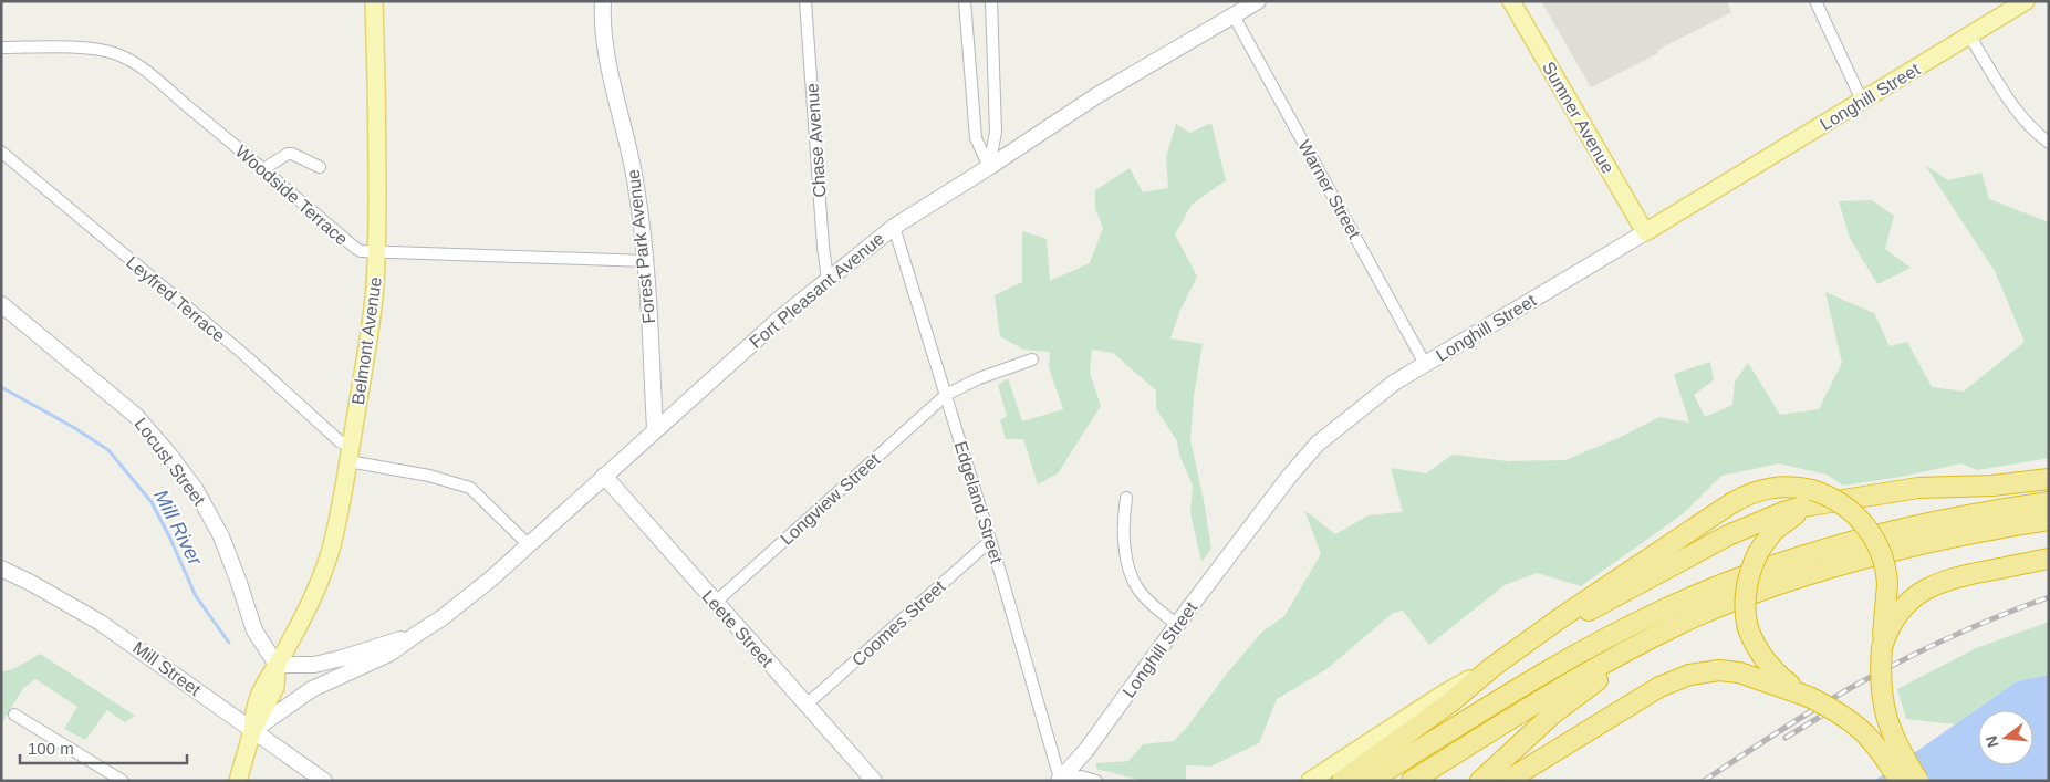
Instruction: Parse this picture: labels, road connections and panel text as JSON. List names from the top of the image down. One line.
{"streets":{"main road":["Longhill Street","Sumner Avenue","Belmont Avenue"],"street":["Chase Avenue","Warner Street","Woodside Terrace","Forest Park Avenue","Fort Pleasant Avenue","Leyfred Terrace","Locust Street","Longview Street","Edgeland Street","Coomes Street","Leete Street","Mill Street"]},"crossings":[["Longhill Street","Sumner Avenue"],["Longhill Street","Warner Street"],["Longhill Street","Edgeland Street"],["Chase Avenue","Fort Pleasant Avenue"],["Warner Street","Fort Pleasant Avenue"],["Woodside Terrace","Forest Park Avenue"],["Woodside Terrace","Belmont Avenue"],["Forest Park Avenue","Fort Pleasant Avenue"],["Fort Pleasant Avenue","Belmont Avenue"],["Fort Pleasant Avenue","Locust Street"],["Fort Pleasant Avenue","Edgeland Street"],["Fort Pleasant Avenue","Leete Street"],["Fort Pleasant Avenue","Mill Street"],["Leyfred Terrace","Belmont Avenue"],["Belmont Avenue","Locust Street"],["Longview Street","Edgeland Street"],["Longview Street","Leete Street"],["Edgeland Street","Coomes Street"],["Coomes Street","Leete Street"]],"water":["Mill River"],"scale_bar":"100 m","north":"left"}
